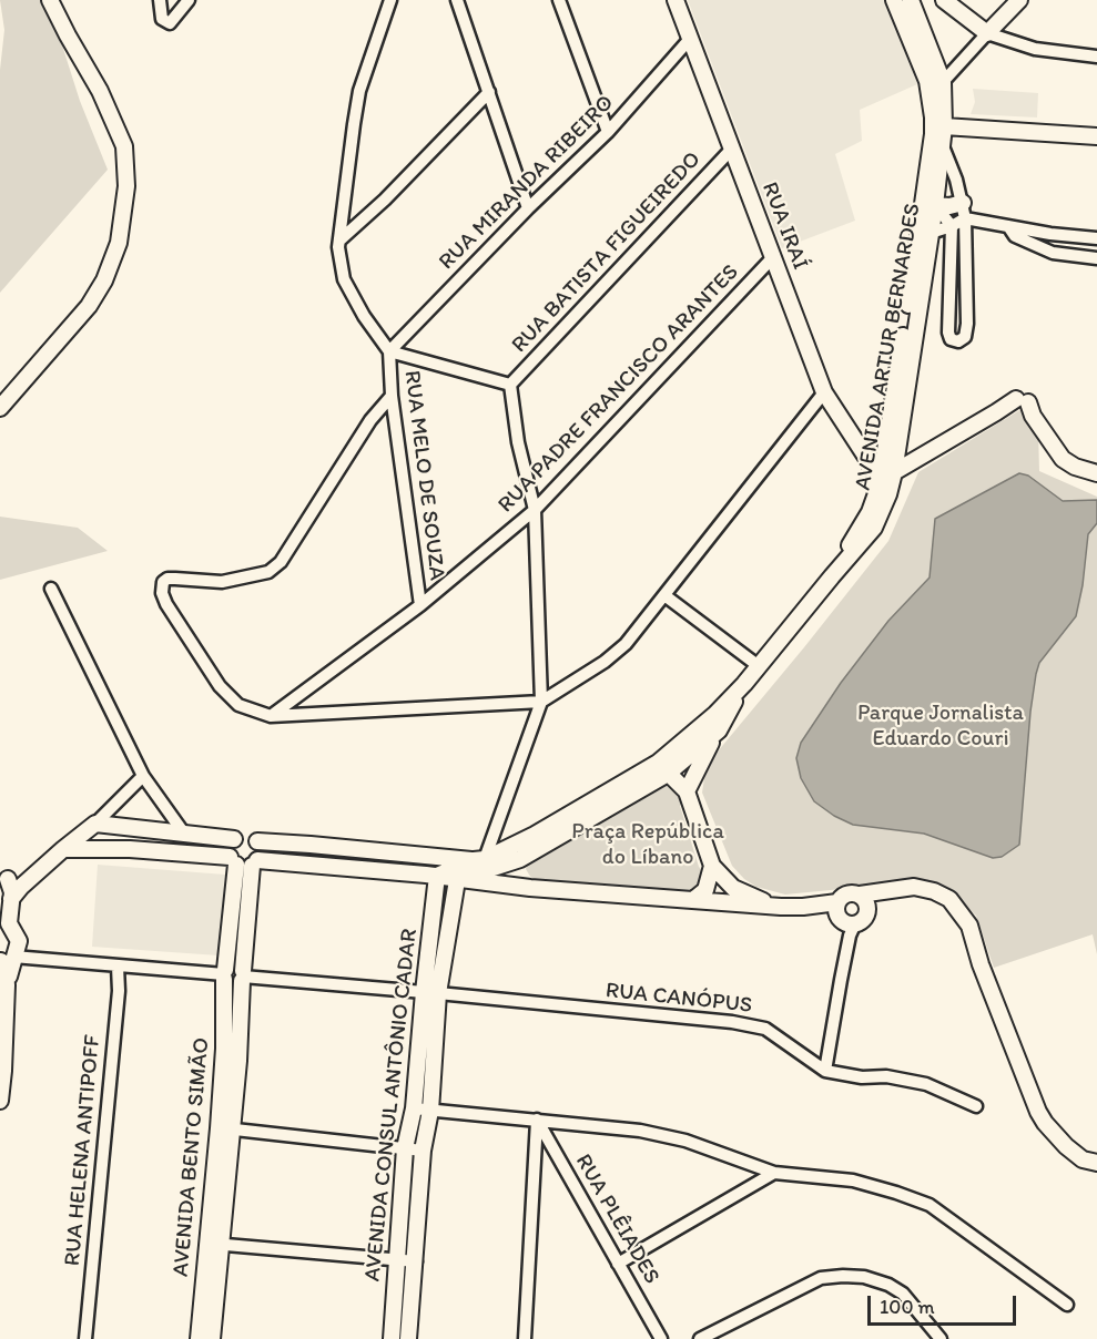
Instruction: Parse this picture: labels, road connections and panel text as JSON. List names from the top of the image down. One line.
{"streets":{"street":["RUA MIRANDA RIBEIRO","RUA IRAÍ","RUA BATISTA FIGUEIREDO","AVENIDA ARTUR BERNARDES","RUA PADRE FRANCISCO ARANTES","RUA MELO DE SOUZA","RUA CANÓPUS","AVENIDA CONSUL ANTÔNIO CADAR","RUA HELENA ANTIPOFF","AVENIDA BENTO SIMÃO","RUA PLÊIADES"]},"crossings":[["RUA MIRANDA RIBEIRO","RUA IRAÍ"],["RUA MIRANDA RIBEIRO","RUA MELO DE SOUZA"],["RUA IRAÍ","RUA BATISTA FIGUEIREDO"],["RUA IRAÍ","AVENIDA ARTUR BERNARDES"],["RUA IRAÍ","RUA PADRE FRANCISCO ARANTES"],["AVENIDA ARTUR BERNARDES","AVENIDA CONSUL ANTÔNIO CADAR"],["RUA PADRE FRANCISCO ARANTES","RUA MELO DE SOUZA"],["RUA CANÓPUS","AVENIDA CONSUL ANTÔNIO CADAR"],["RUA CANÓPUS","AVENIDA BENTO SIMÃO"]],"parks":["Parque Jornalista Eduardo Couri","Praça República do Líbano"],"scale_bar":"100 m"}
